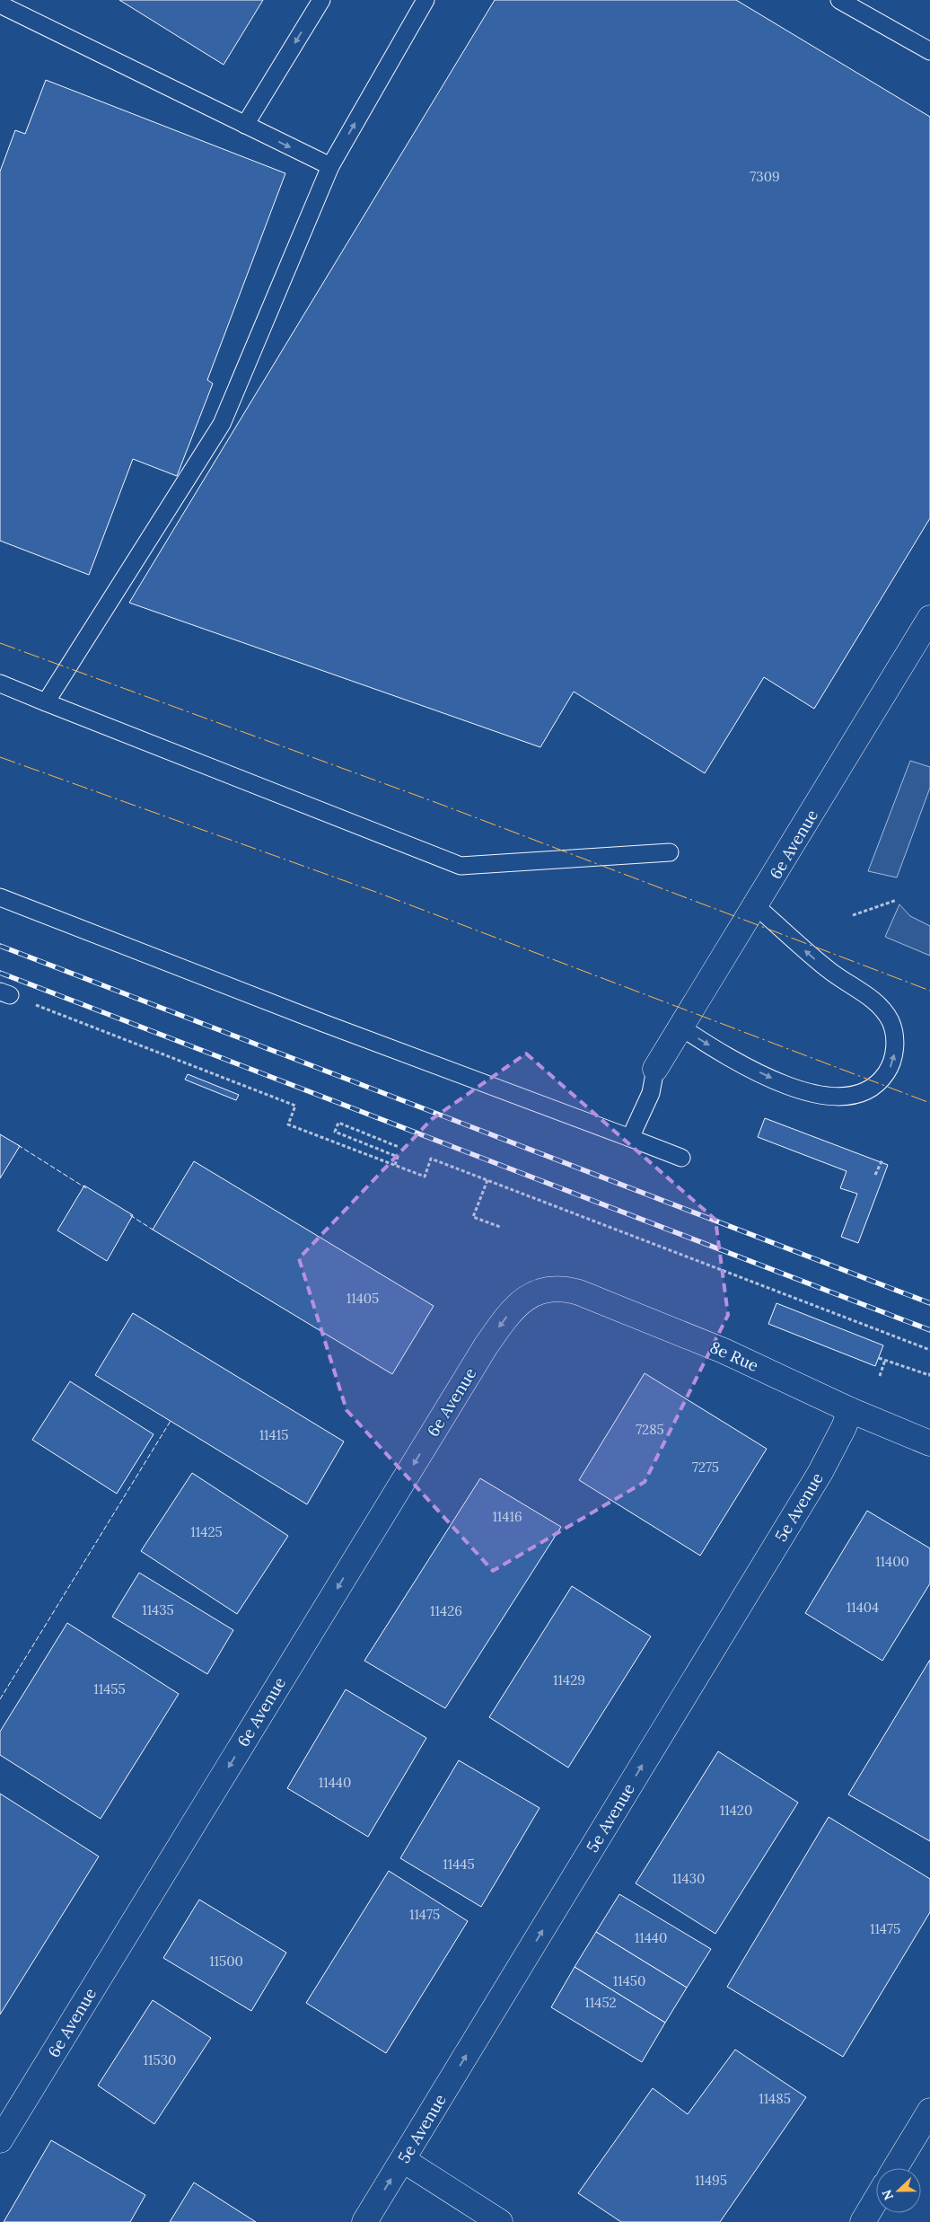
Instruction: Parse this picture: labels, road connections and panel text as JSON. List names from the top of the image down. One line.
{"streets":{"street":["6e Avenue","8e Rue","5e Avenue"]},"crossings":[["6e Avenue","8e Rue"],["8e Rue","5e Avenue"]],"one_way":["6e Avenue","5e Avenue"],"house_numbers":["7309","11405","7285","11415","7275","11416","11425","11400","11404","11435","11426","11429","11455","11440","11420","11445","11430","11475","11475","11440","11500","11450","11452","11530","11485","11495"],"north":"left"}
